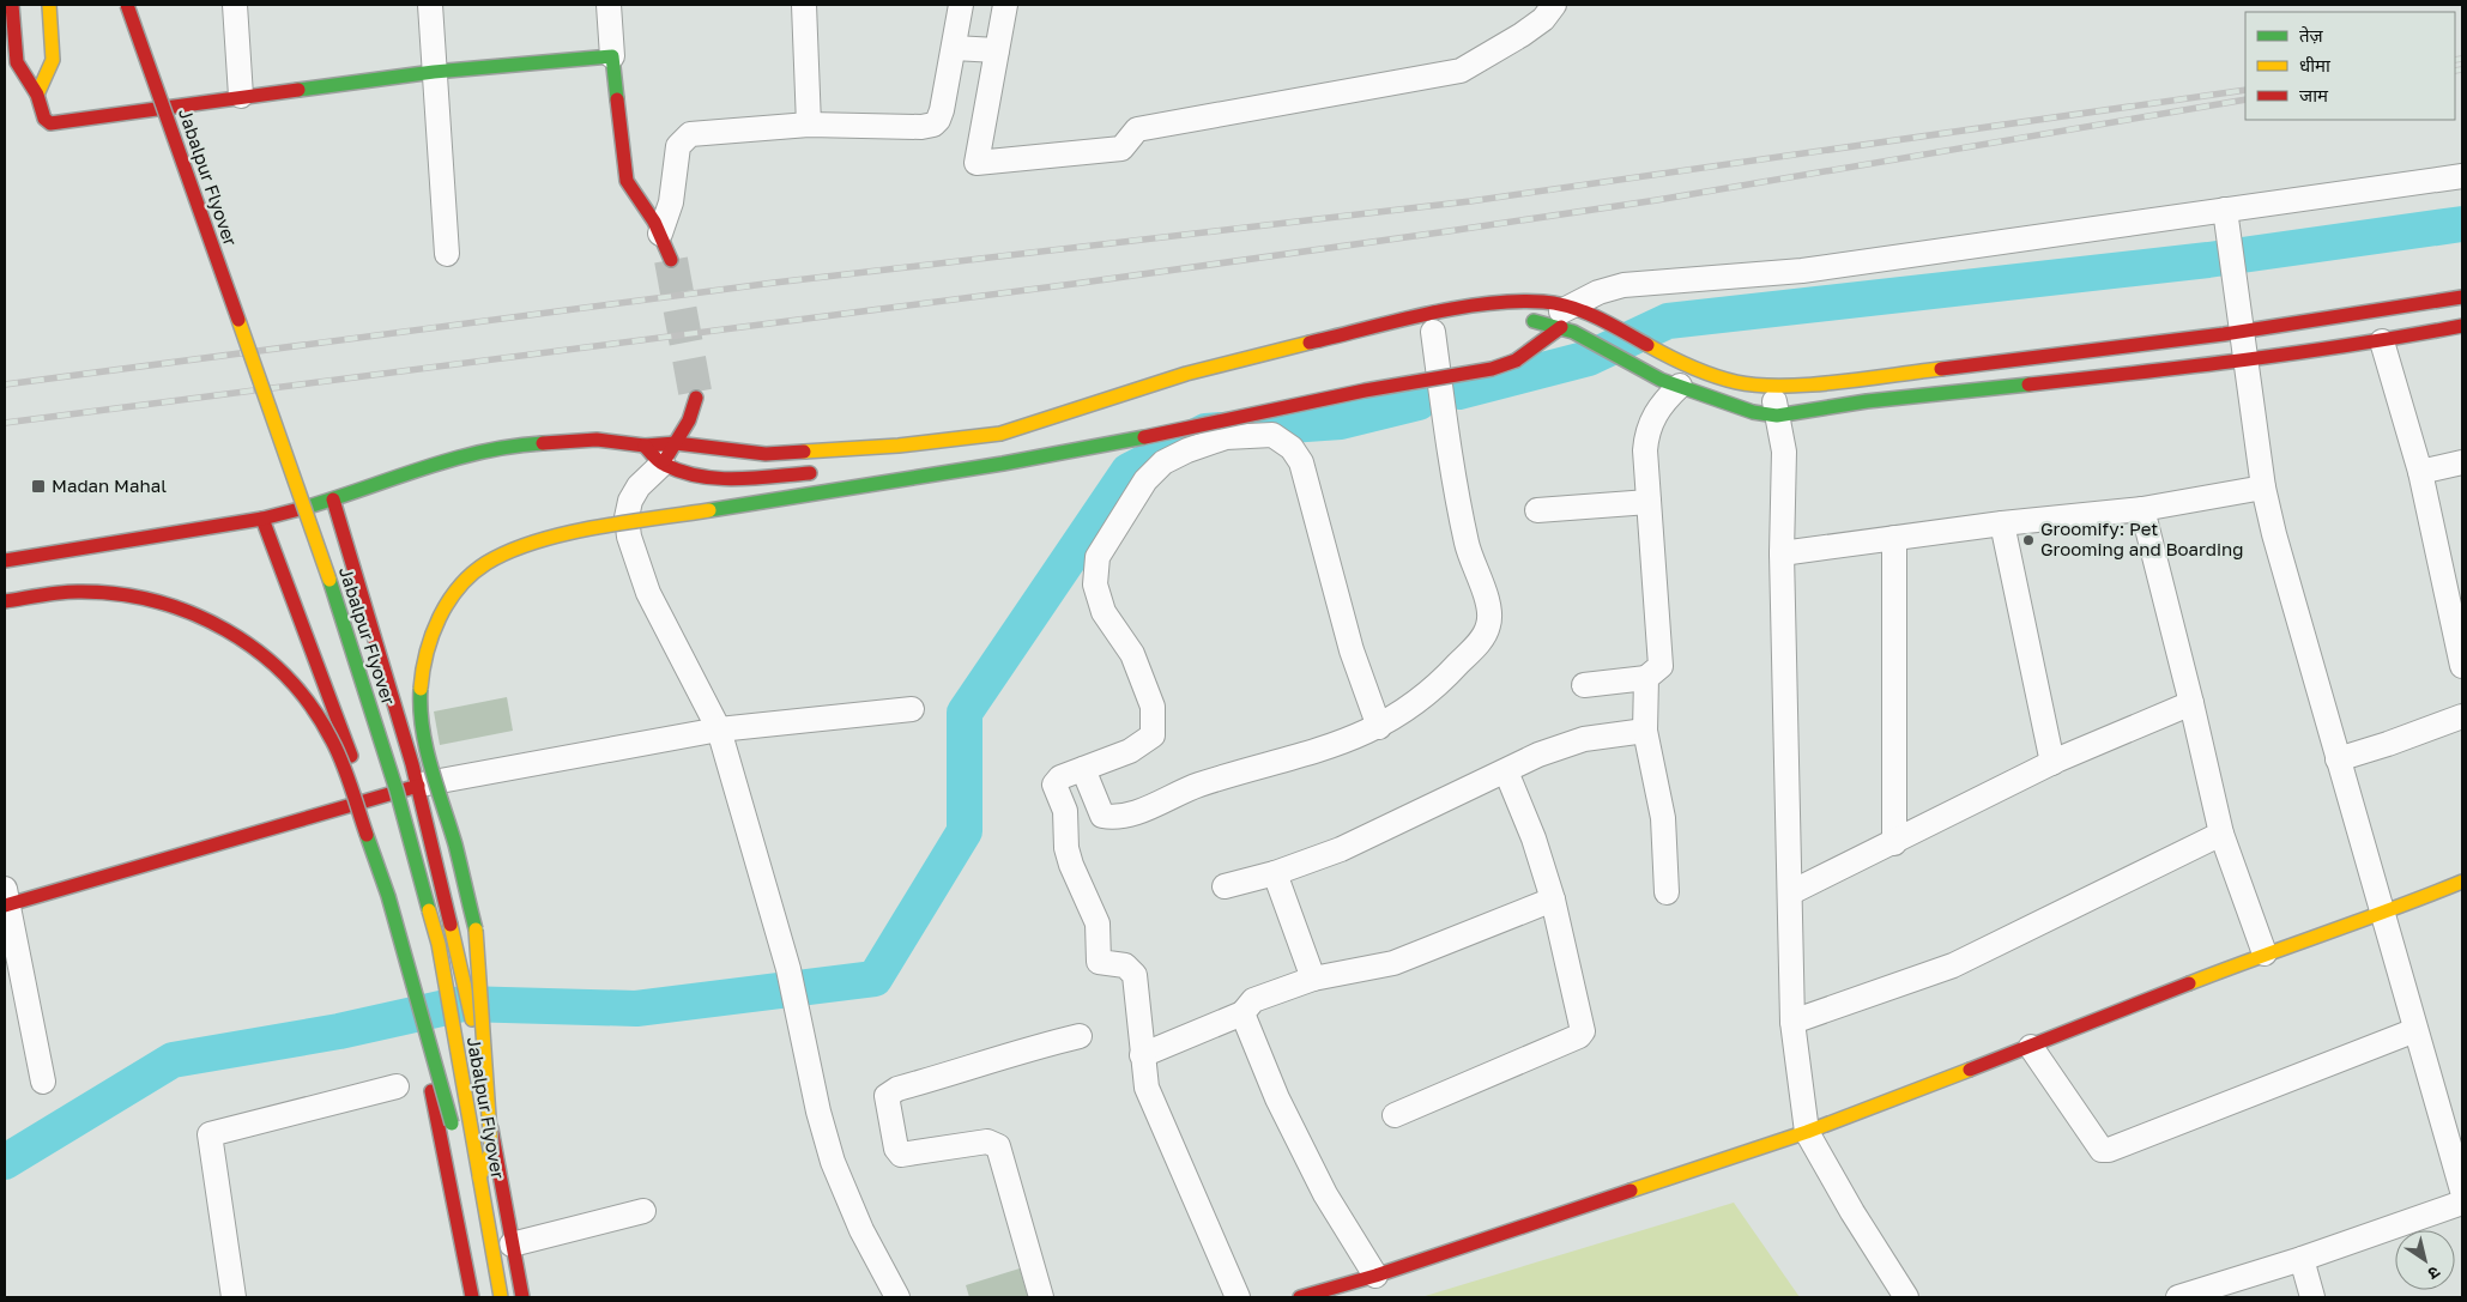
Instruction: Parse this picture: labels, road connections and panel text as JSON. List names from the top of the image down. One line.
{"streets":{"street":["Jabalpur Flyover"]},"places":{"transit":["Madan Mahal"],"other":["Groomify: Pet Grooming and Boarding"]},"legend":["तेज़","धीमा","जाम"],"north":"bottom right"}
